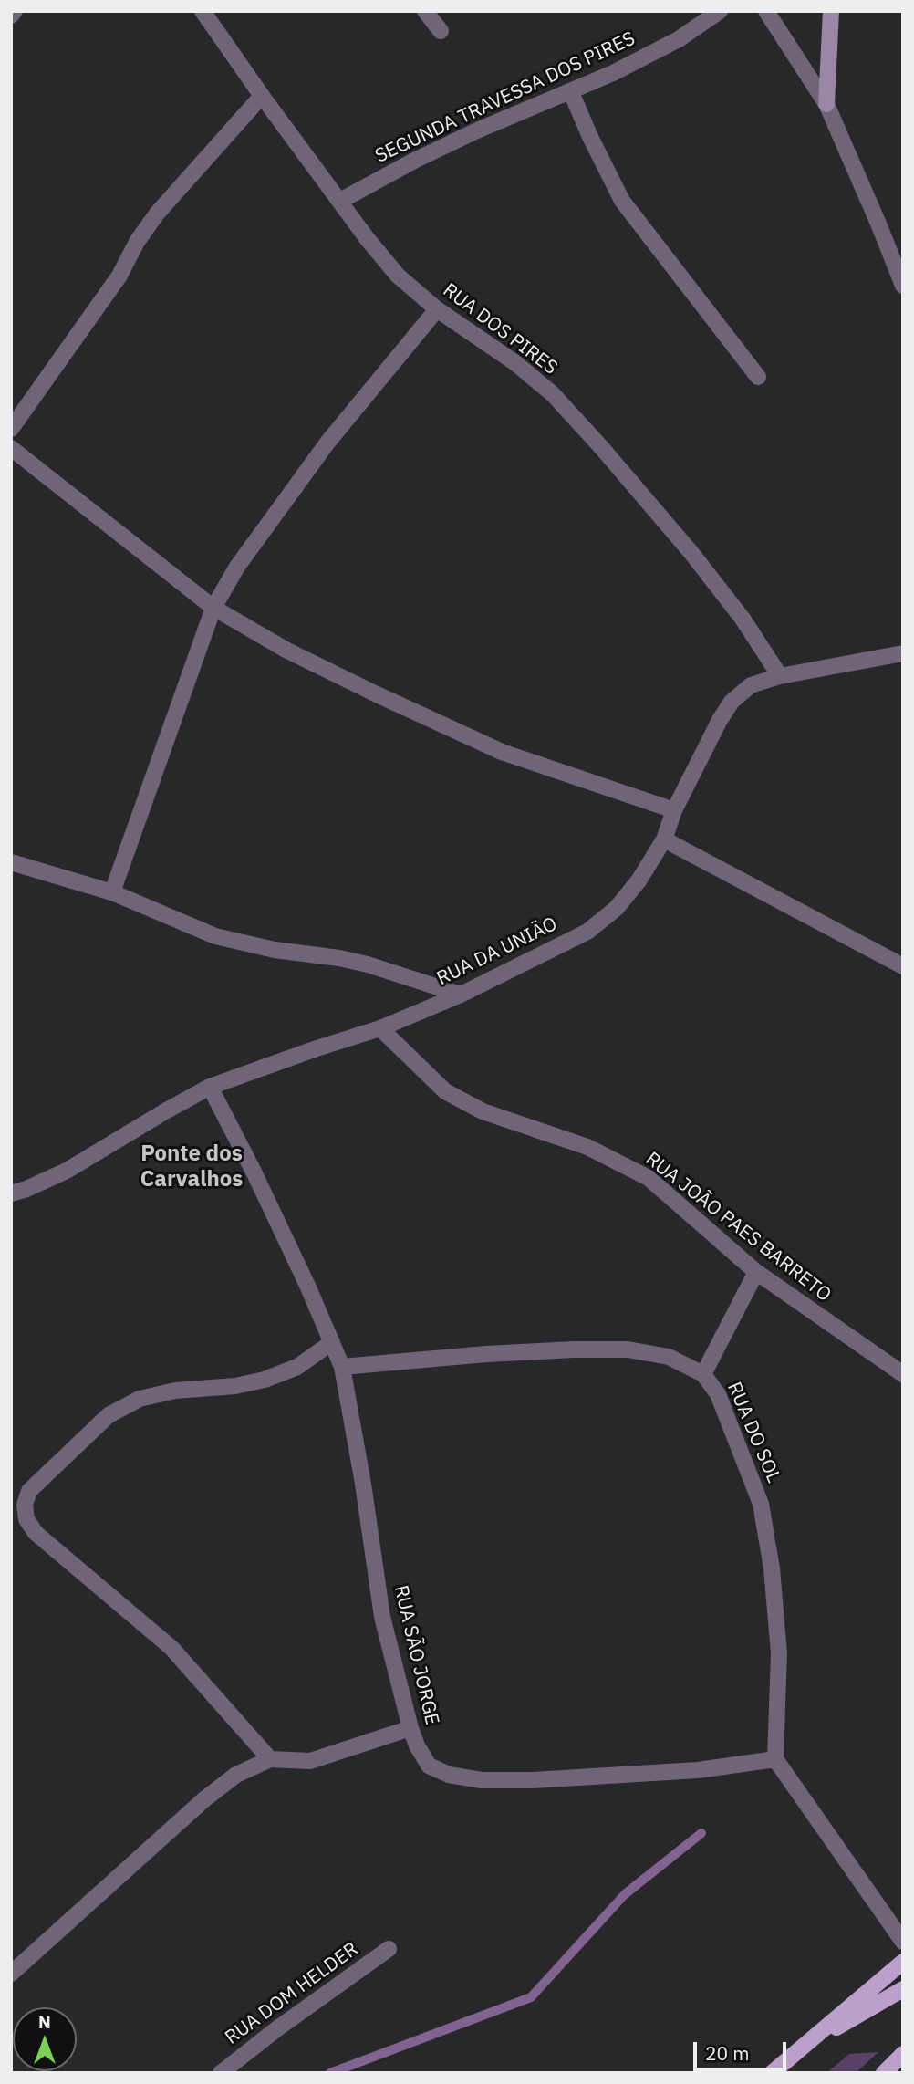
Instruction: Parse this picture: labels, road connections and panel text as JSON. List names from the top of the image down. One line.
{"streets":{"street":["SEGUNDA TRAVESSA DOS PIRES","RUA DOS PIRES","RUA DA UNIÃO","RUA JOÃO PAES BARRETO","RUA DO SOL","RUA SÃO JORGE","RUA DOM HELDER"]},"crossings":[["SEGUNDA TRAVESSA DOS PIRES","RUA DOS PIRES"],["RUA DOS PIRES","RUA DA UNIÃO"],["RUA DA UNIÃO","RUA JOÃO PAES BARRETO"],["RUA DA UNIÃO","RUA SÃO JORGE"],["RUA DO SOL","RUA SÃO JORGE"]],"districts":["Ponte dos Carvalhos"],"scale_bar":"20 m","north":"top"}
